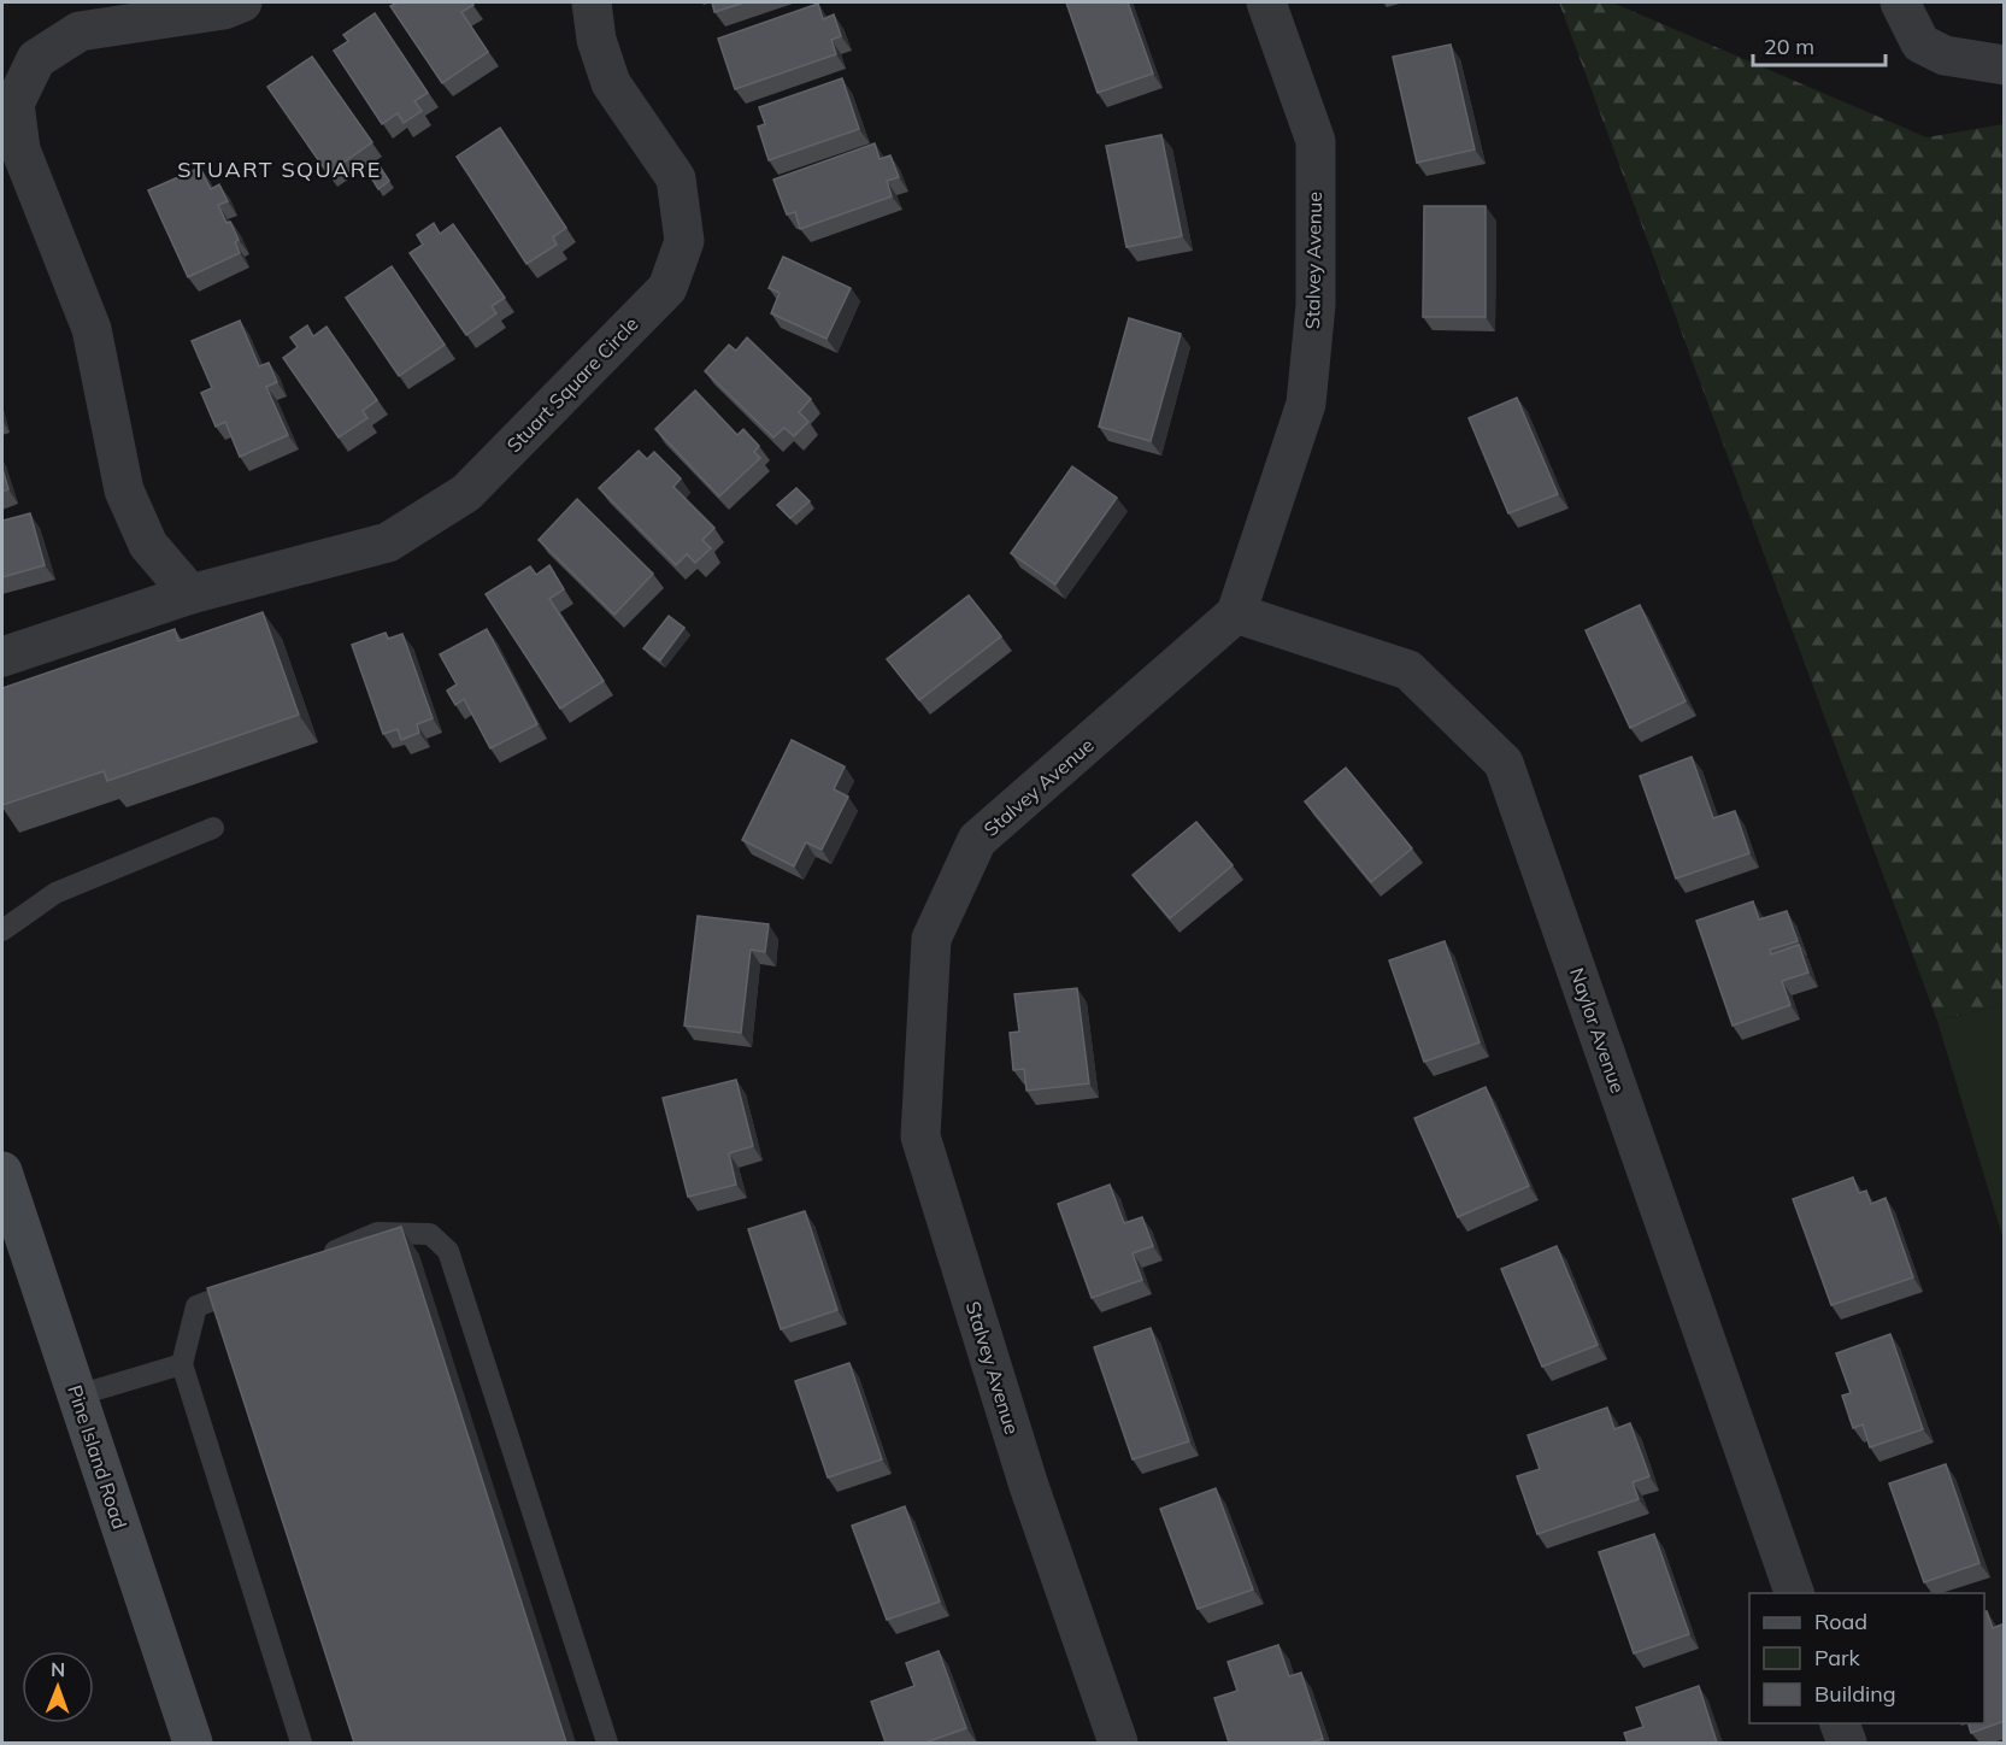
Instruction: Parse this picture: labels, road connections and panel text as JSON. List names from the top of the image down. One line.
{"streets":{"street":["Stalvey Avenue","Stuart Square Circle","Naylor Avenue","Pine Island Road"]},"crossings":[["Stalvey Avenue","Naylor Avenue"]],"districts":["STUART SQUARE"],"legend":["Road","Park","Building"],"scale_bar":"20 m","north":"top"}
